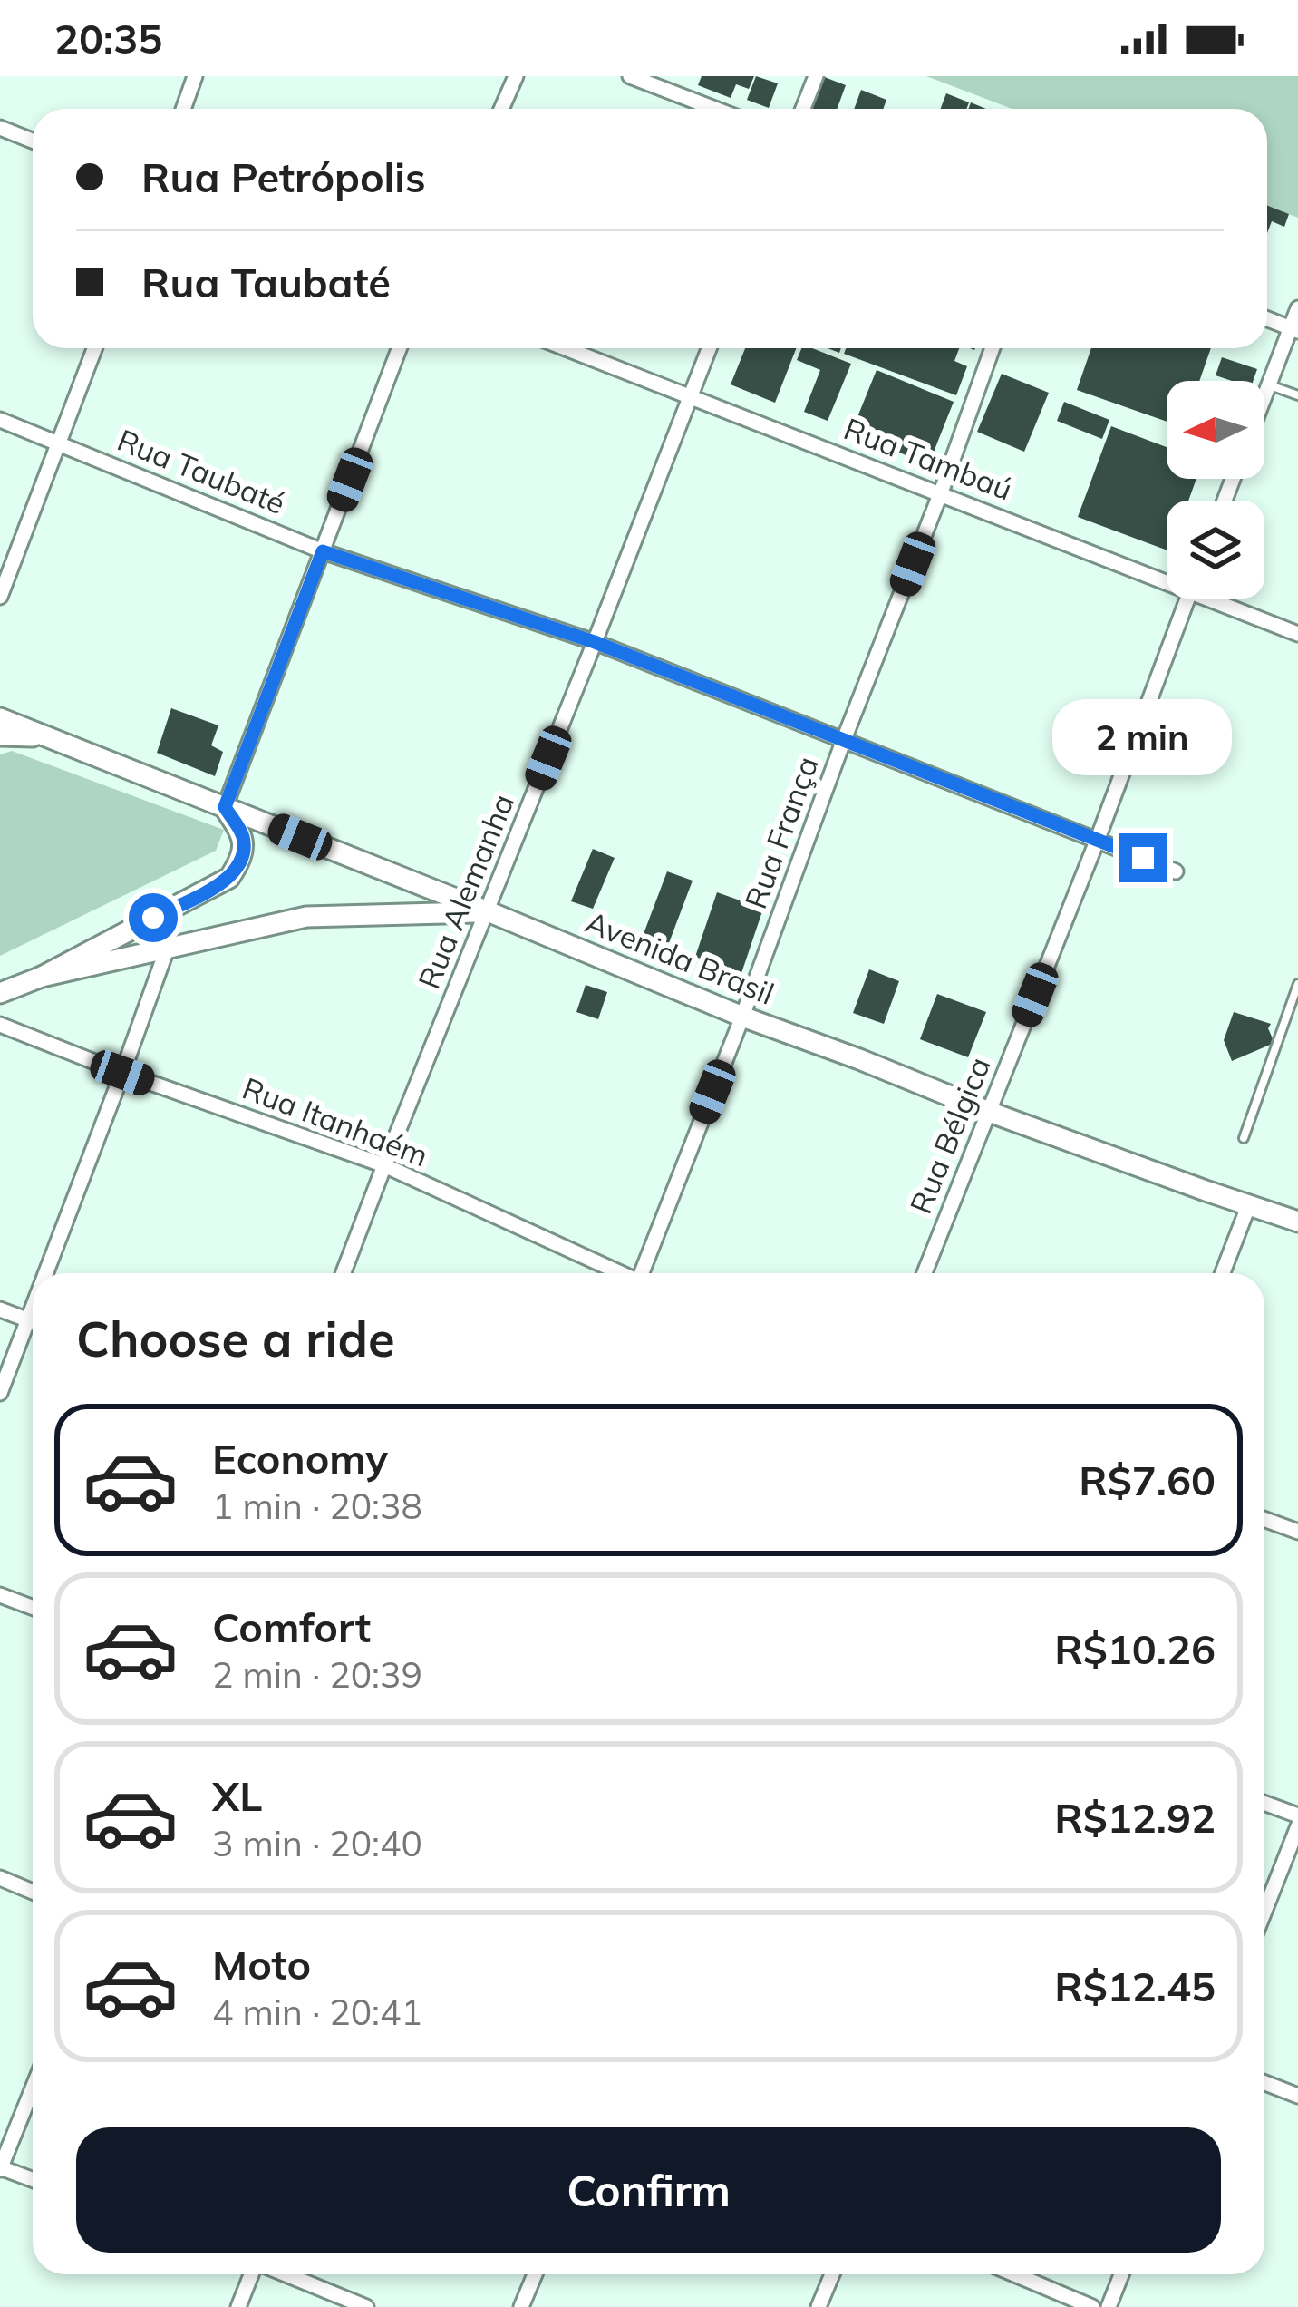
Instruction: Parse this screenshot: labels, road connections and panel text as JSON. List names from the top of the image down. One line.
{"streets":{"main road":["Avenida Brasil"],"street":["Rua Tambaú","Rua Taubaté","Rua França","Rua Alemanha","Rua Itanhaém","Rua Bélgica"]},"crossings":[["Rua Tambaú","Rua França"],["Rua Tambaú","Rua Alemanha"],["Rua Taubaté","Rua França"],["Rua Taubaté","Rua Alemanha"],["Rua Taubaté","Rua Bélgica"],["Rua França","Avenida Brasil"],["Rua Alemanha","Avenida Brasil"],["Rua Alemanha","Rua Itanhaém"],["Avenida Brasil","Rua Bélgica"]],"north":"left","page":{"status":"20:35","banner":["Rua Petrópolis","Rua Taubaté"],"bubble":"2 min","heading":"Choose a ride","list":[{"name":"Economy","note":"1 min · 20:38","value":"R$7.60"},{"name":"Comfort","note":"2 min · 20:39","value":"R$10.26"},{"name":"XL","note":"3 min · 20:40","value":"R$12.92"},{"name":"Moto","note":"4 min · 20:41","value":"R$12.45"}],"buttons":"Confirm"}}
